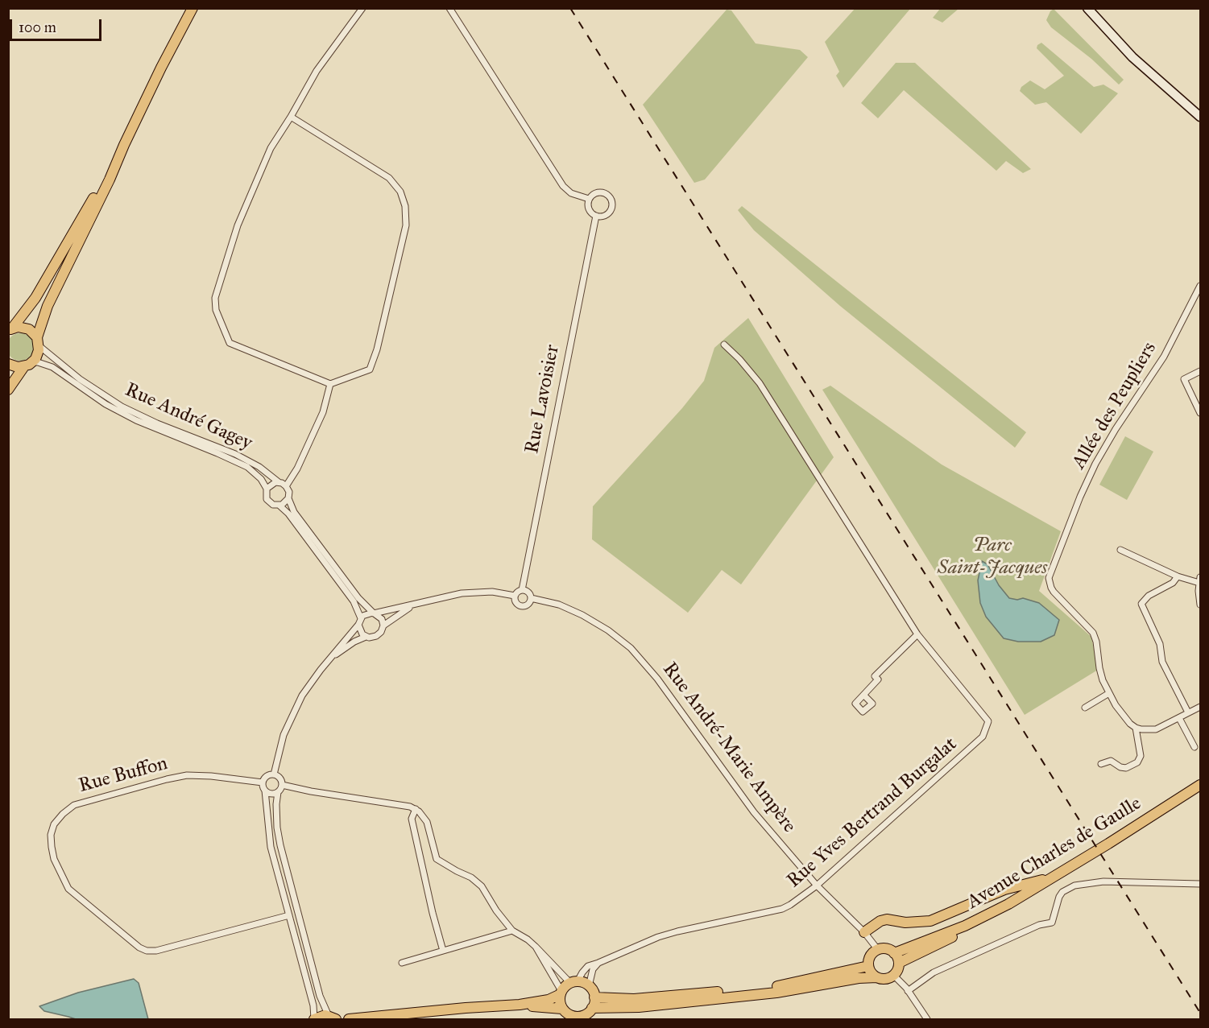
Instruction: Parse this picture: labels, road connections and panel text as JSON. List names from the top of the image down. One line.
{"streets":{"main road":["Avenue Charles de Gaulle"],"street":["Rue Lavoisier","Allée des Peupliers","Rue André Gagey","Rue André-Marie Ampère","Rue Buffon","Rue Yves Bertrand Burgalat"]},"crossings":[["Rue Lavoisier","Rue André-Marie Ampère"],["Rue André-Marie Ampère","Rue Buffon"],["Rue André-Marie Ampère","Rue Yves Bertrand Burgalat"],["Rue André-Marie Ampère","Avenue Charles de Gaulle"]],"parks":["Parc Saint-Jacques"],"scale_bar":"100 m"}
